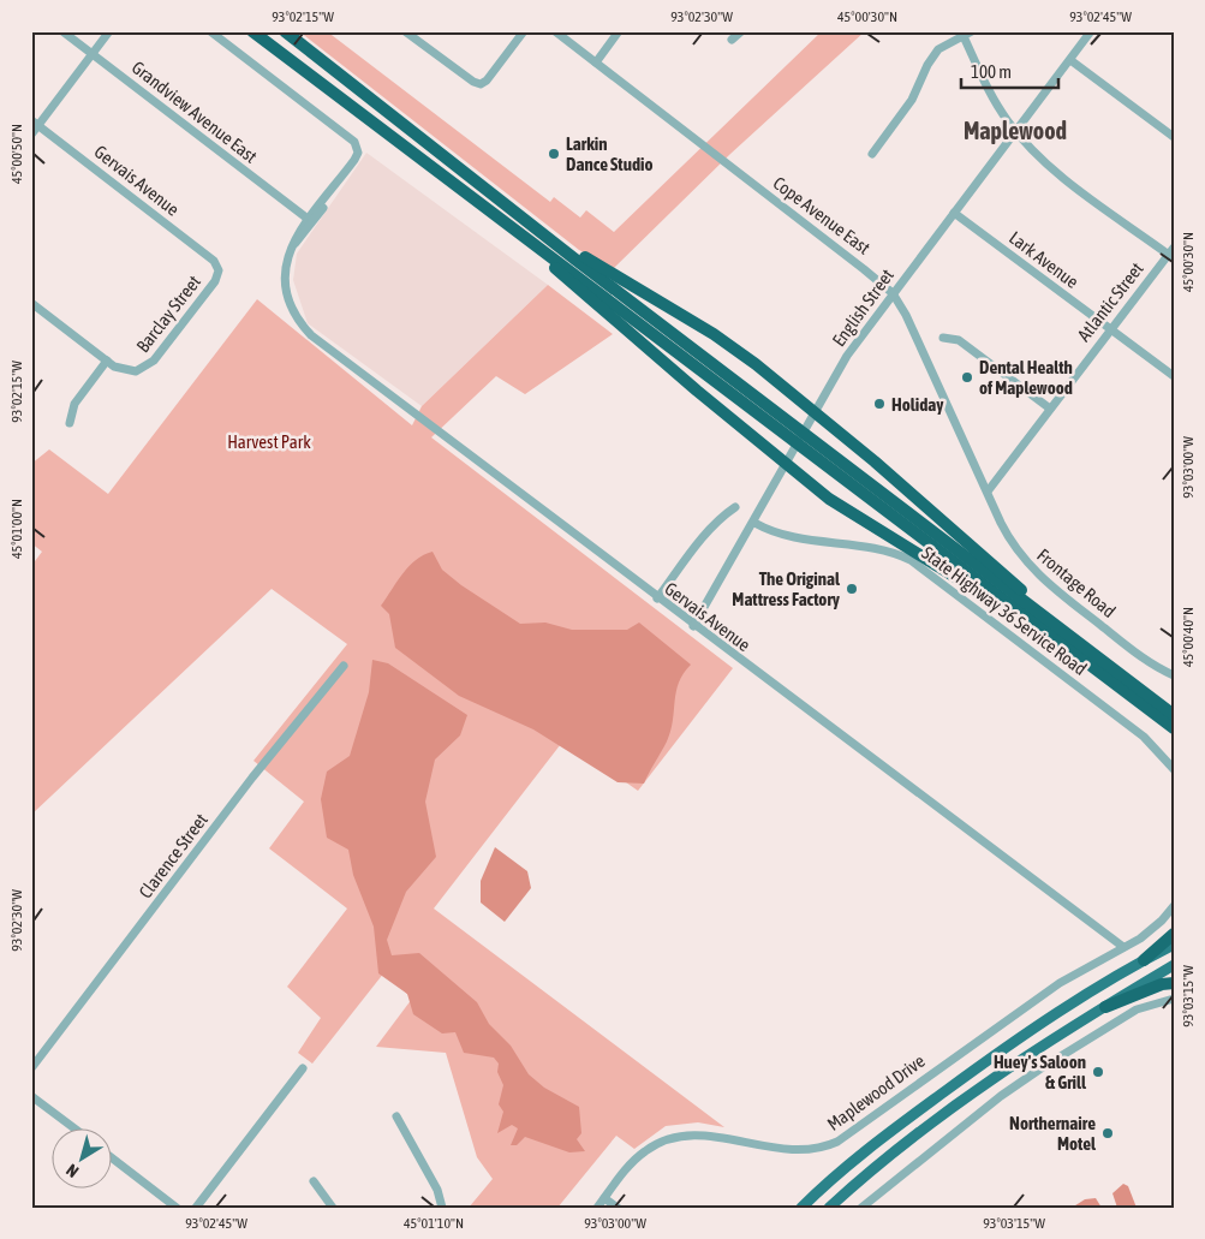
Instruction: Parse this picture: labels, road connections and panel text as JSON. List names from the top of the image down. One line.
{"streets":{"street":["Grandview Avenue East","Gervais Avenue","Cope Avenue East","Lark Avenue","Atlantic Street","English Street","Barclay Street","Frontage Road","State Highway 36 Service Road","Clarence Street","Maplewood Drive"]},"crossings":[["Gervais Avenue","English Street"],["Gervais Avenue","Barclay Street"],["Gervais Avenue","Maplewood Drive"],["Cope Avenue East","Atlantic Street"],["Cope Avenue East","English Street"],["Cope Avenue East","Frontage Road"],["Lark Avenue","Atlantic Street"],["Lark Avenue","English Street"],["Atlantic Street","Frontage Road"],["English Street","State Highway 36 Service Road"]],"districts":["Maplewood"],"parks":["Harvest Park"],"places":["Larkin Dance Studio","Dental Health of Maplewood","Holiday","The Original Mattress Factory","Huey's Saloon & Grill","Northernaire Motel"],"scale_bar":"100 m","north":"bottom left","coordinates":["93°02'15\"W","93°02'30\"W","45°00'30\"N","93°02'45\"W","45°00'50\"N","93°03'00\"W","45°01'00\"N","45°00'40\"N","93°03'15\"W","45°01'10\"N"]}
